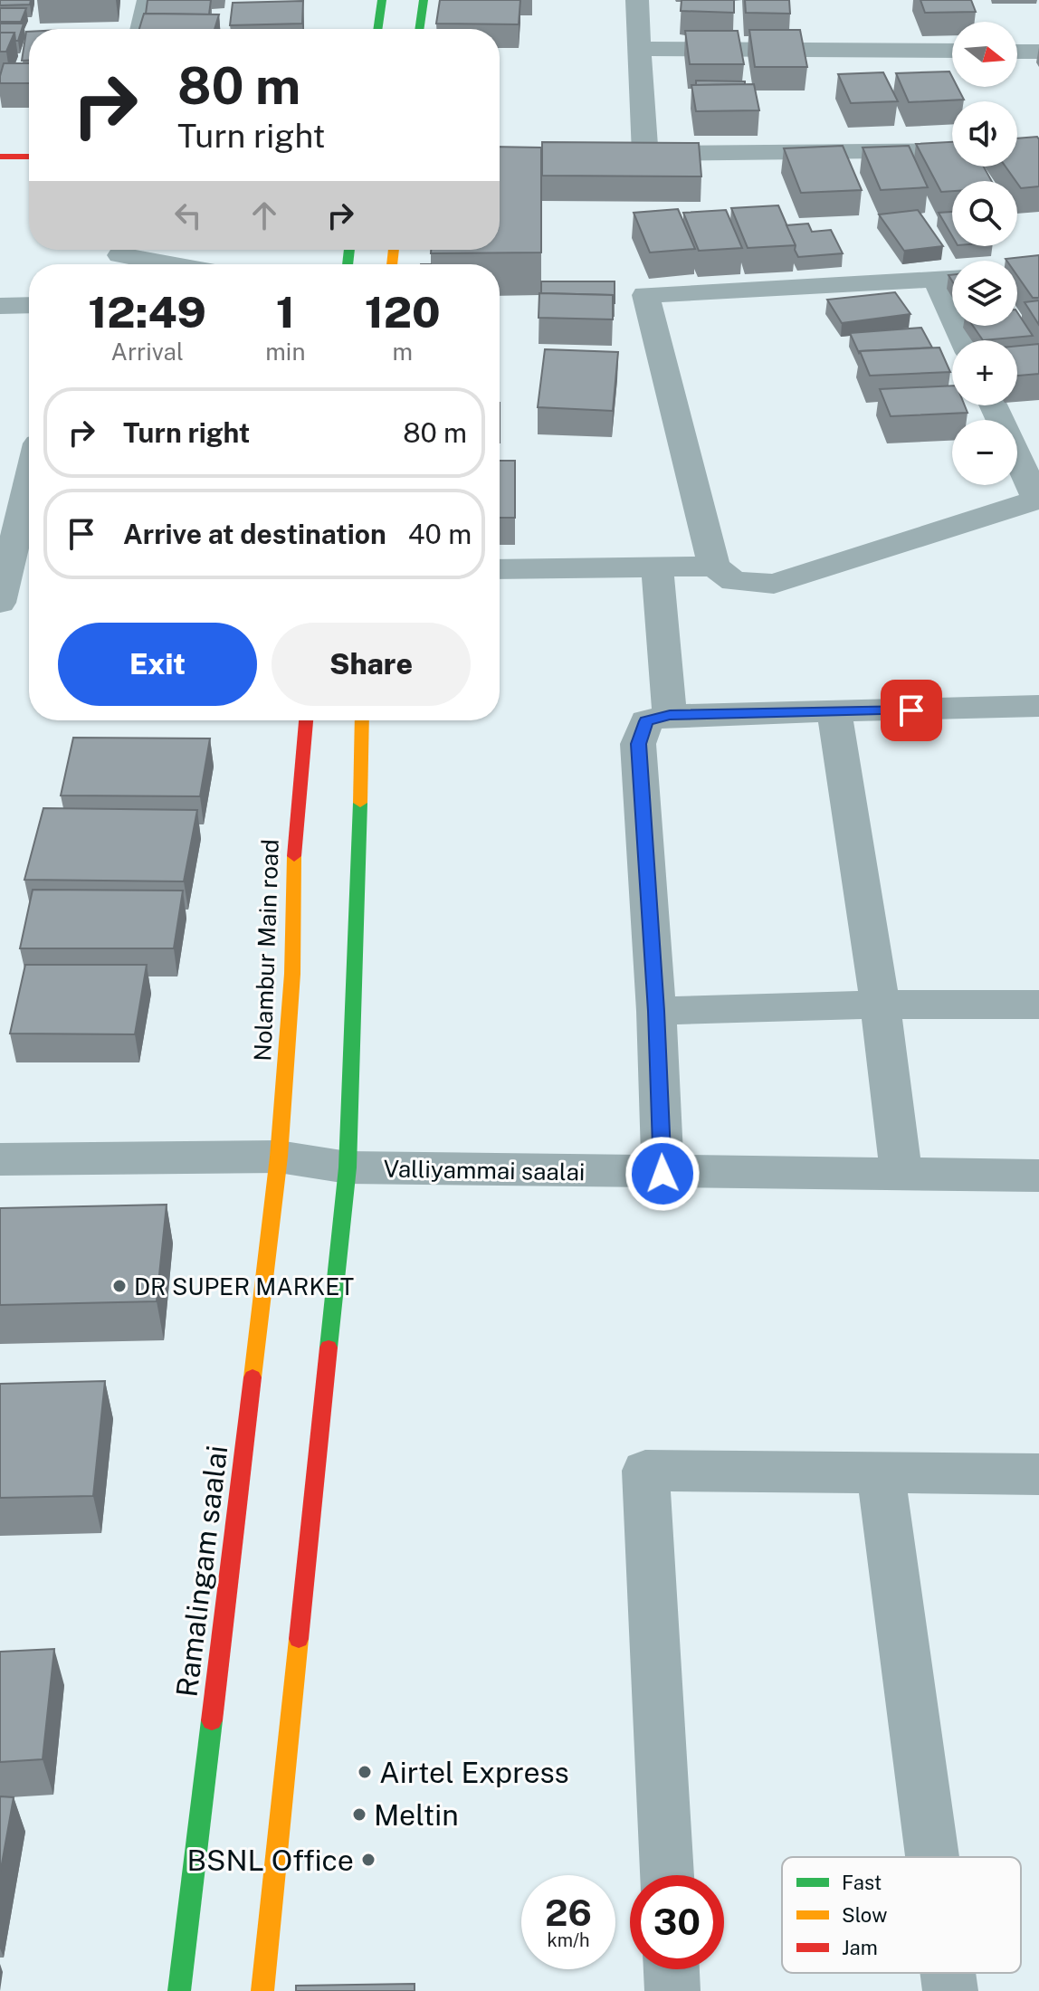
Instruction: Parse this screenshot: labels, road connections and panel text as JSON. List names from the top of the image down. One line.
{"streets":{"main road":["Nolambur Main road","Ramalingam saalai"],"street":["Valliyammai saalai"]},"crossings":[["Nolambur Main road","Valliyammai saalai"],["Nolambur Main road","Ramalingam saalai"],["Valliyammai saalai","Ramalingam saalai"]],"places":["DR SUPER MARKET","Airtel Express","Meltin","BSNL Office"],"legend":["Fast","Slow","Jam"],"north":"right","page":{"map_buttons":["+","−"],"turn":["80 m","Turn right"],"eta":["12:49","Arrival","1","min","120","m"],"list":[{"name":"Turn right","value":"80 m"},{"name":"Arrive at destination","value":"40 m"}],"buttons":["Exit","Share"],"speed":"26 km/h","limit":"30"}}
